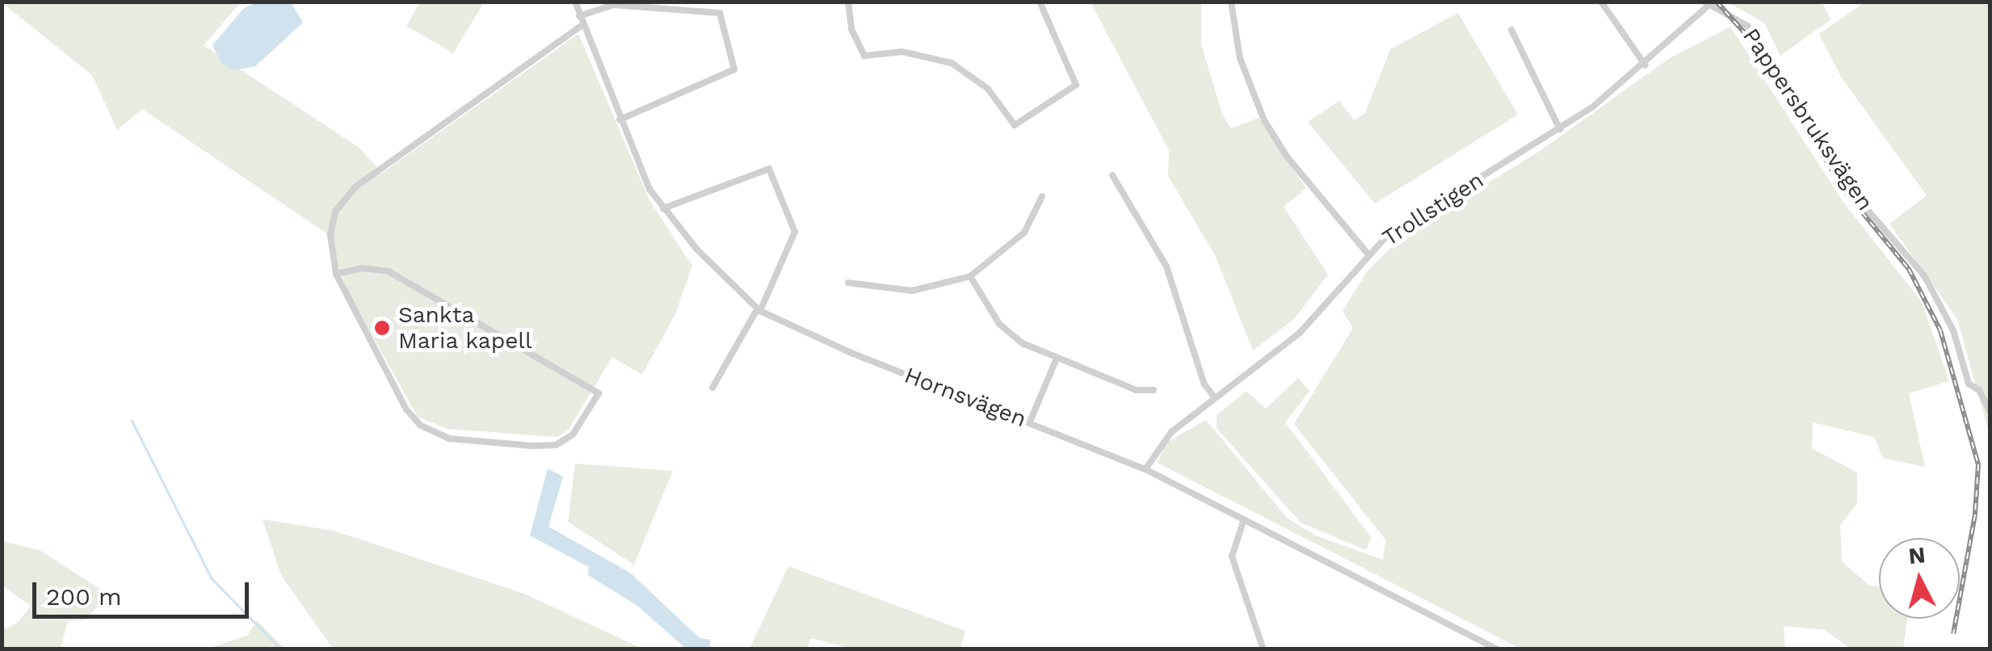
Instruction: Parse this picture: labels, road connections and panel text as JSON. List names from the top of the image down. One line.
{"streets":{"street":["Pappersbruksvägen","Trollstigen","Hornsvägen"]},"crossings":[["Pappersbruksvägen","Trollstigen"],["Trollstigen","Hornsvägen"]],"places":["Sankta Maria kapell"],"scale_bar":"200 m","north":"top"}
